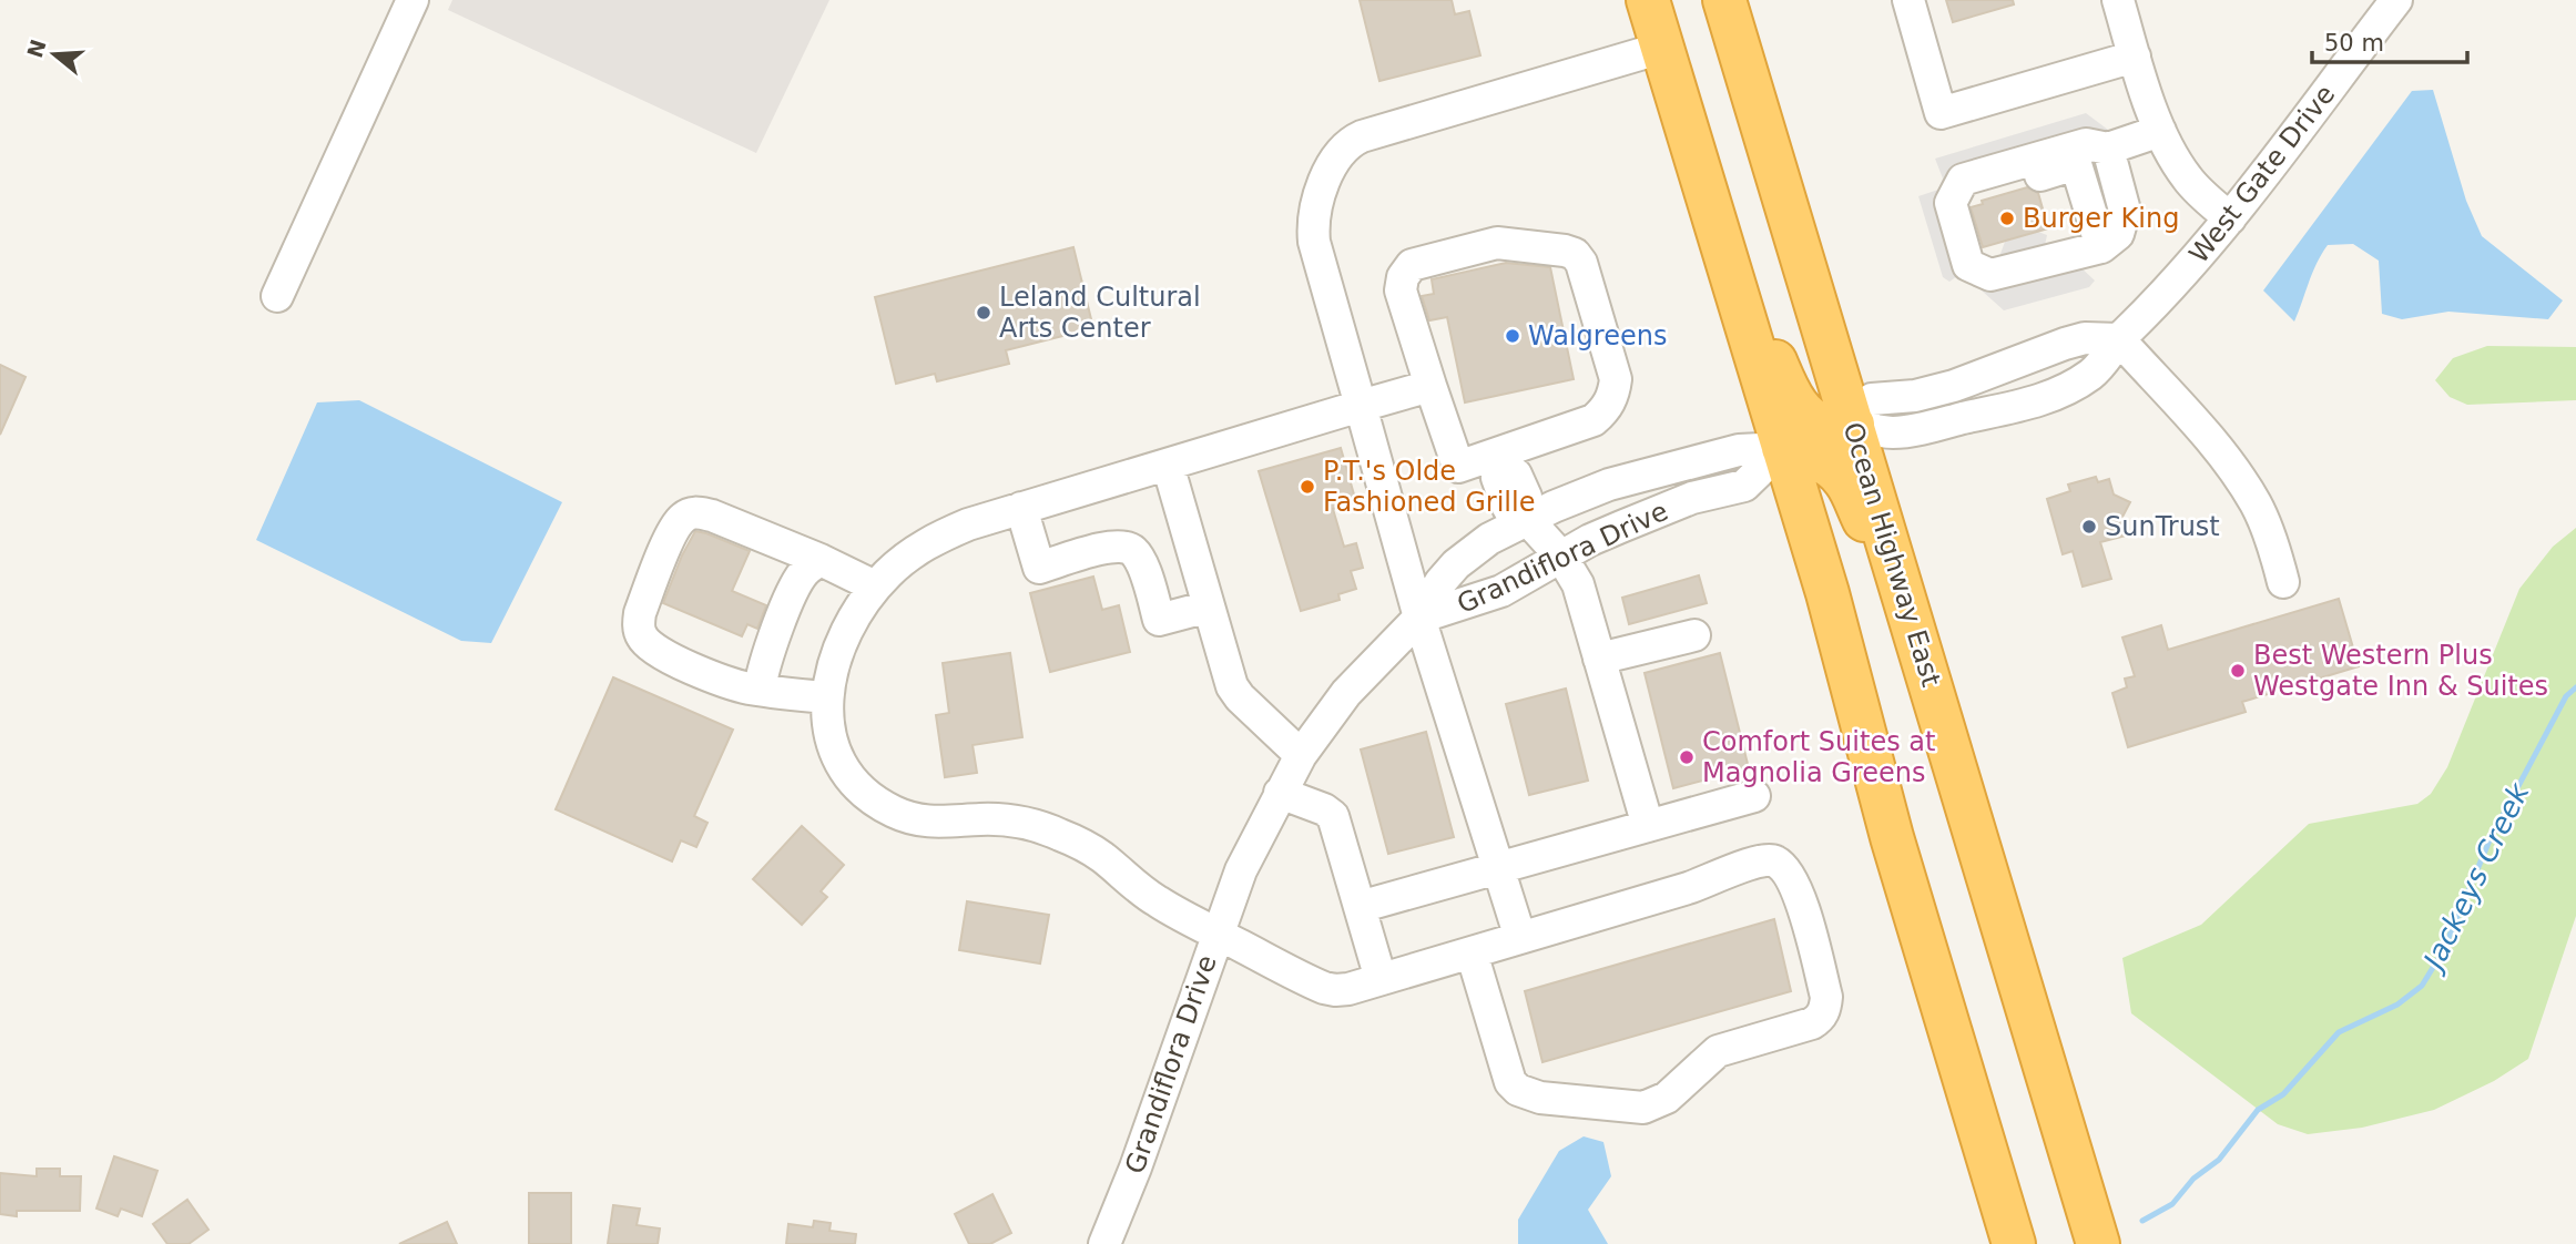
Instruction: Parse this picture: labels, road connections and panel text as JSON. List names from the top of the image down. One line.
{"streets":{"highway":["Ocean Highway East"],"street":["West Gate Drive","Grandiflora Drive"]},"crossings":[["West Gate Drive","Ocean Highway East"]],"water":["Jackeys Creek"],"places":["Burger King","Leland Cultural Arts Center","Walgreens","P.T.'s Olde Fashioned Grille","SunTrust","Best Western Plus Westgate Inn & Suites","Comfort Suites at Magnolia Greens"],"scale_bar":"50 m","north":"left"}
